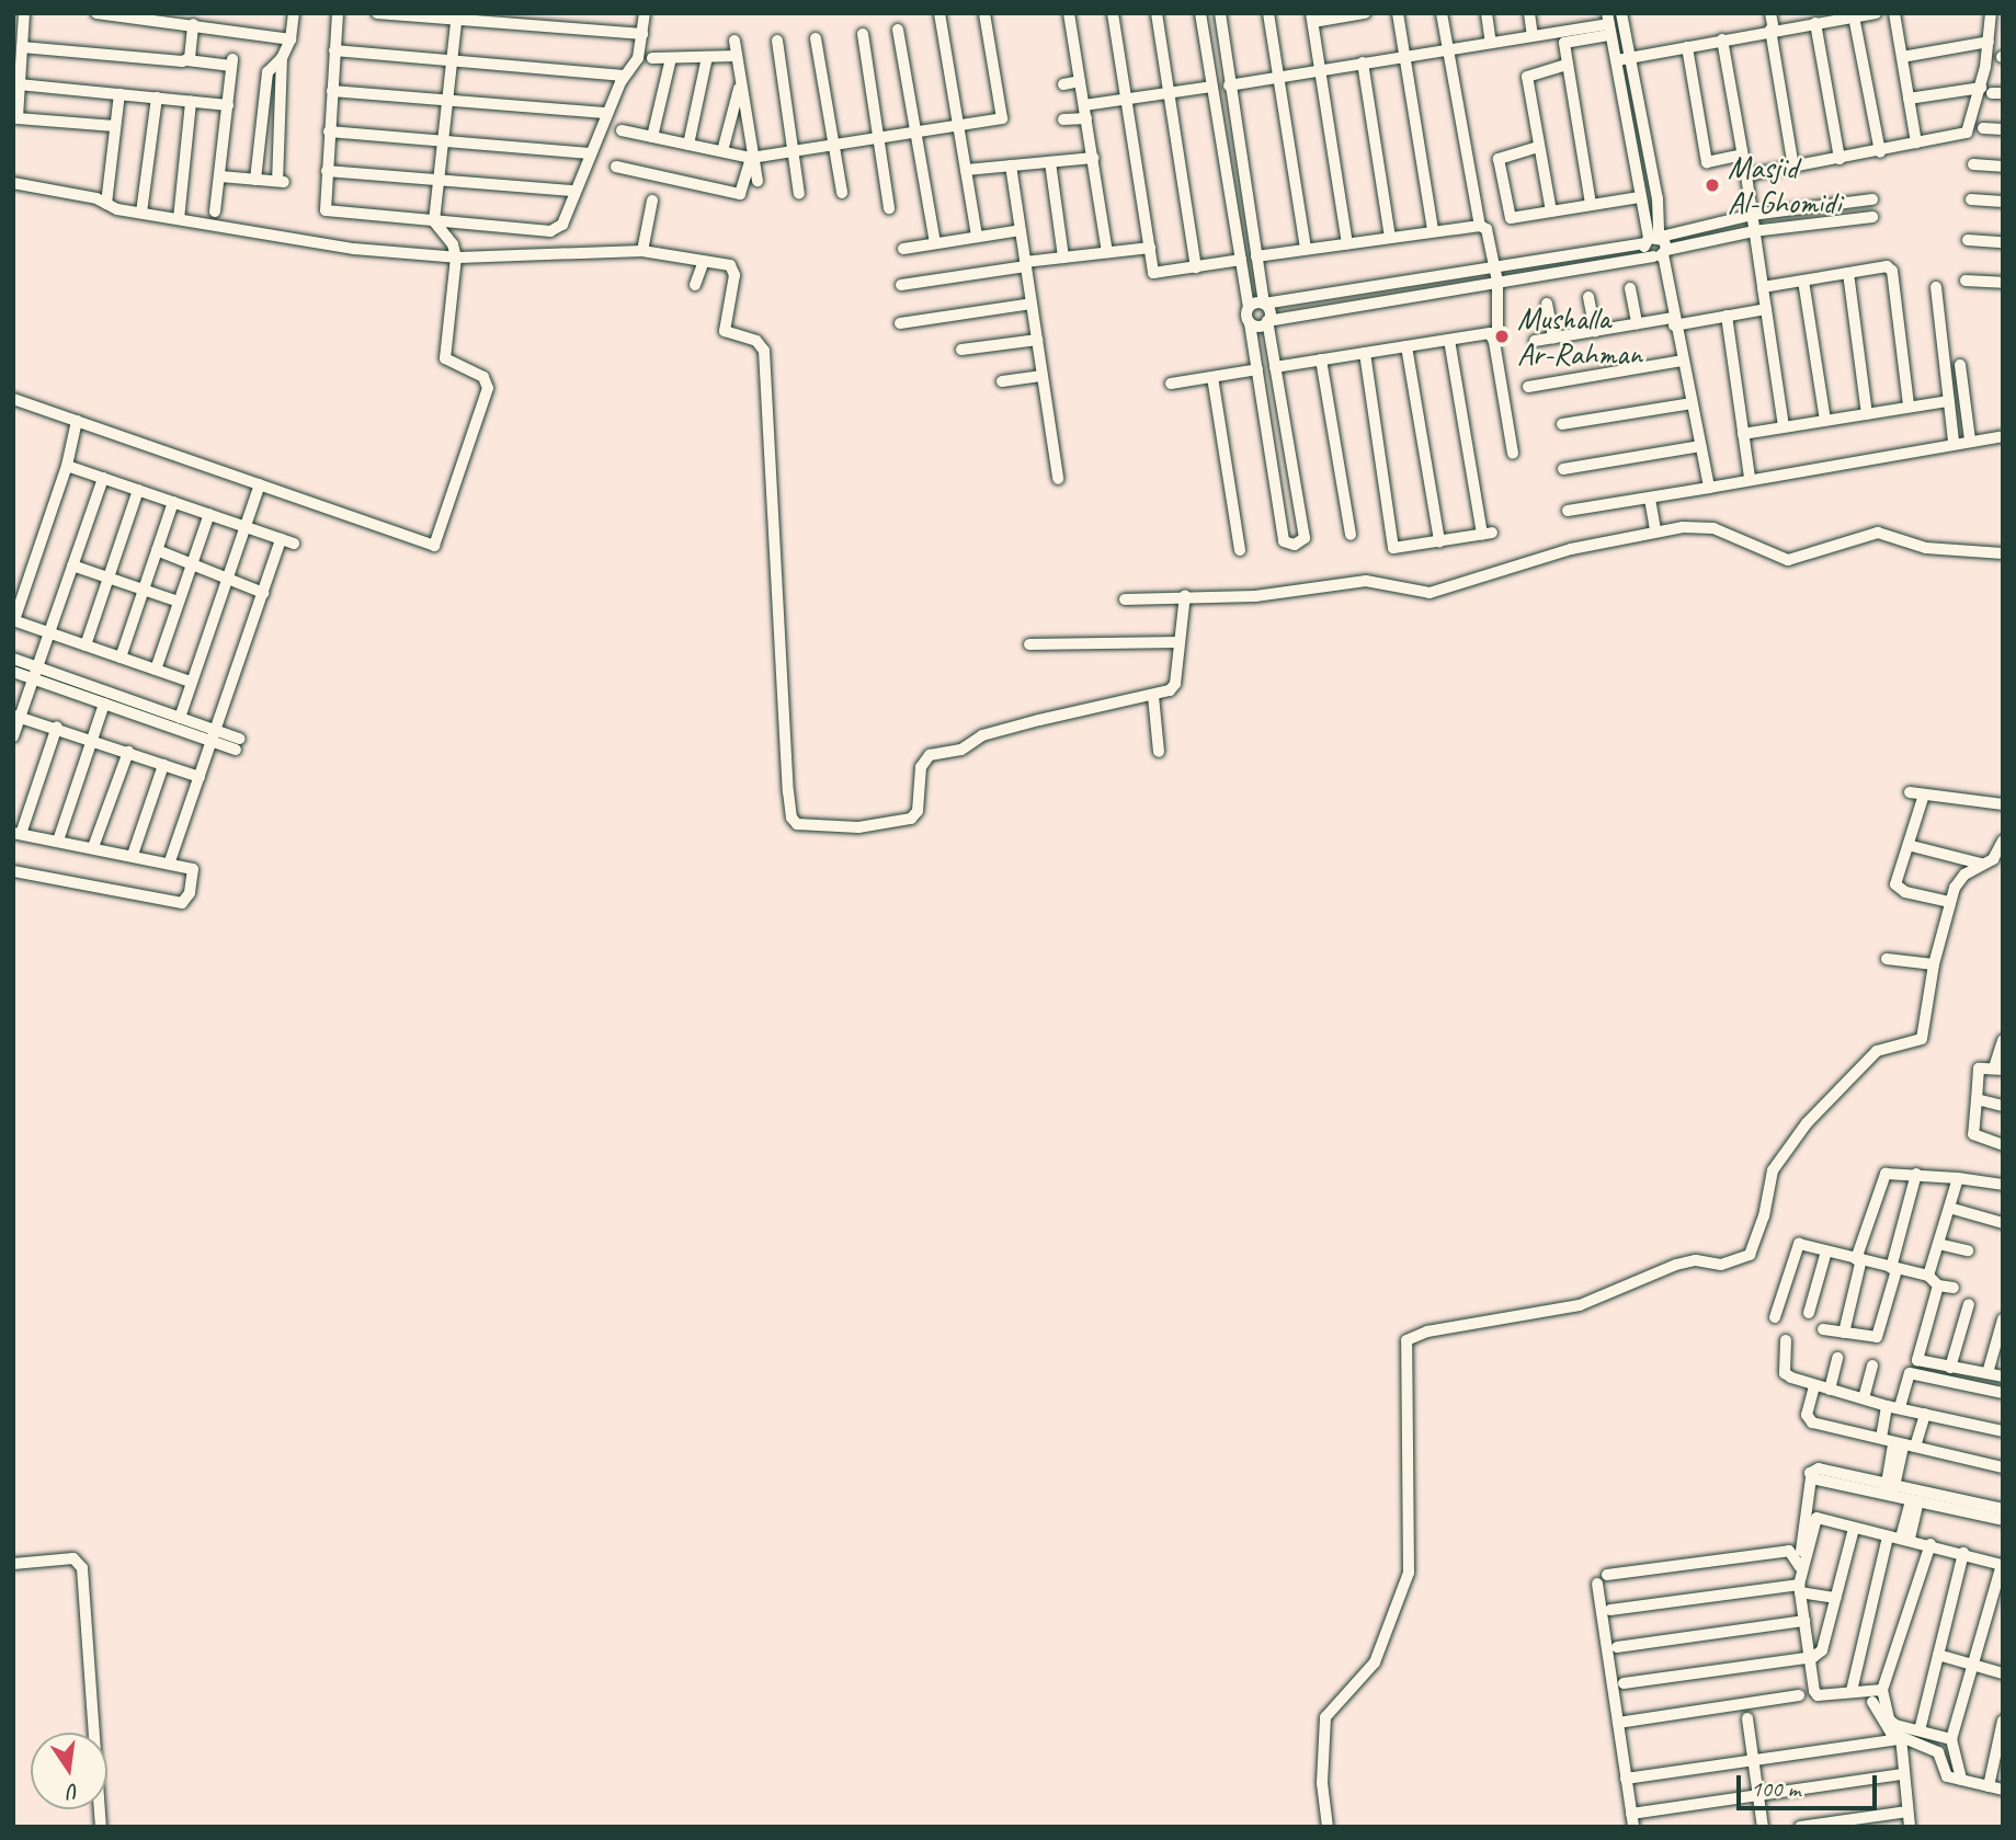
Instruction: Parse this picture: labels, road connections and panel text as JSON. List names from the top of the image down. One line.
{"places":["Masjid Al-Ghomidi","Mushalla Ar-Rahman"],"scale_bar":"100 m","north":"bottom"}
